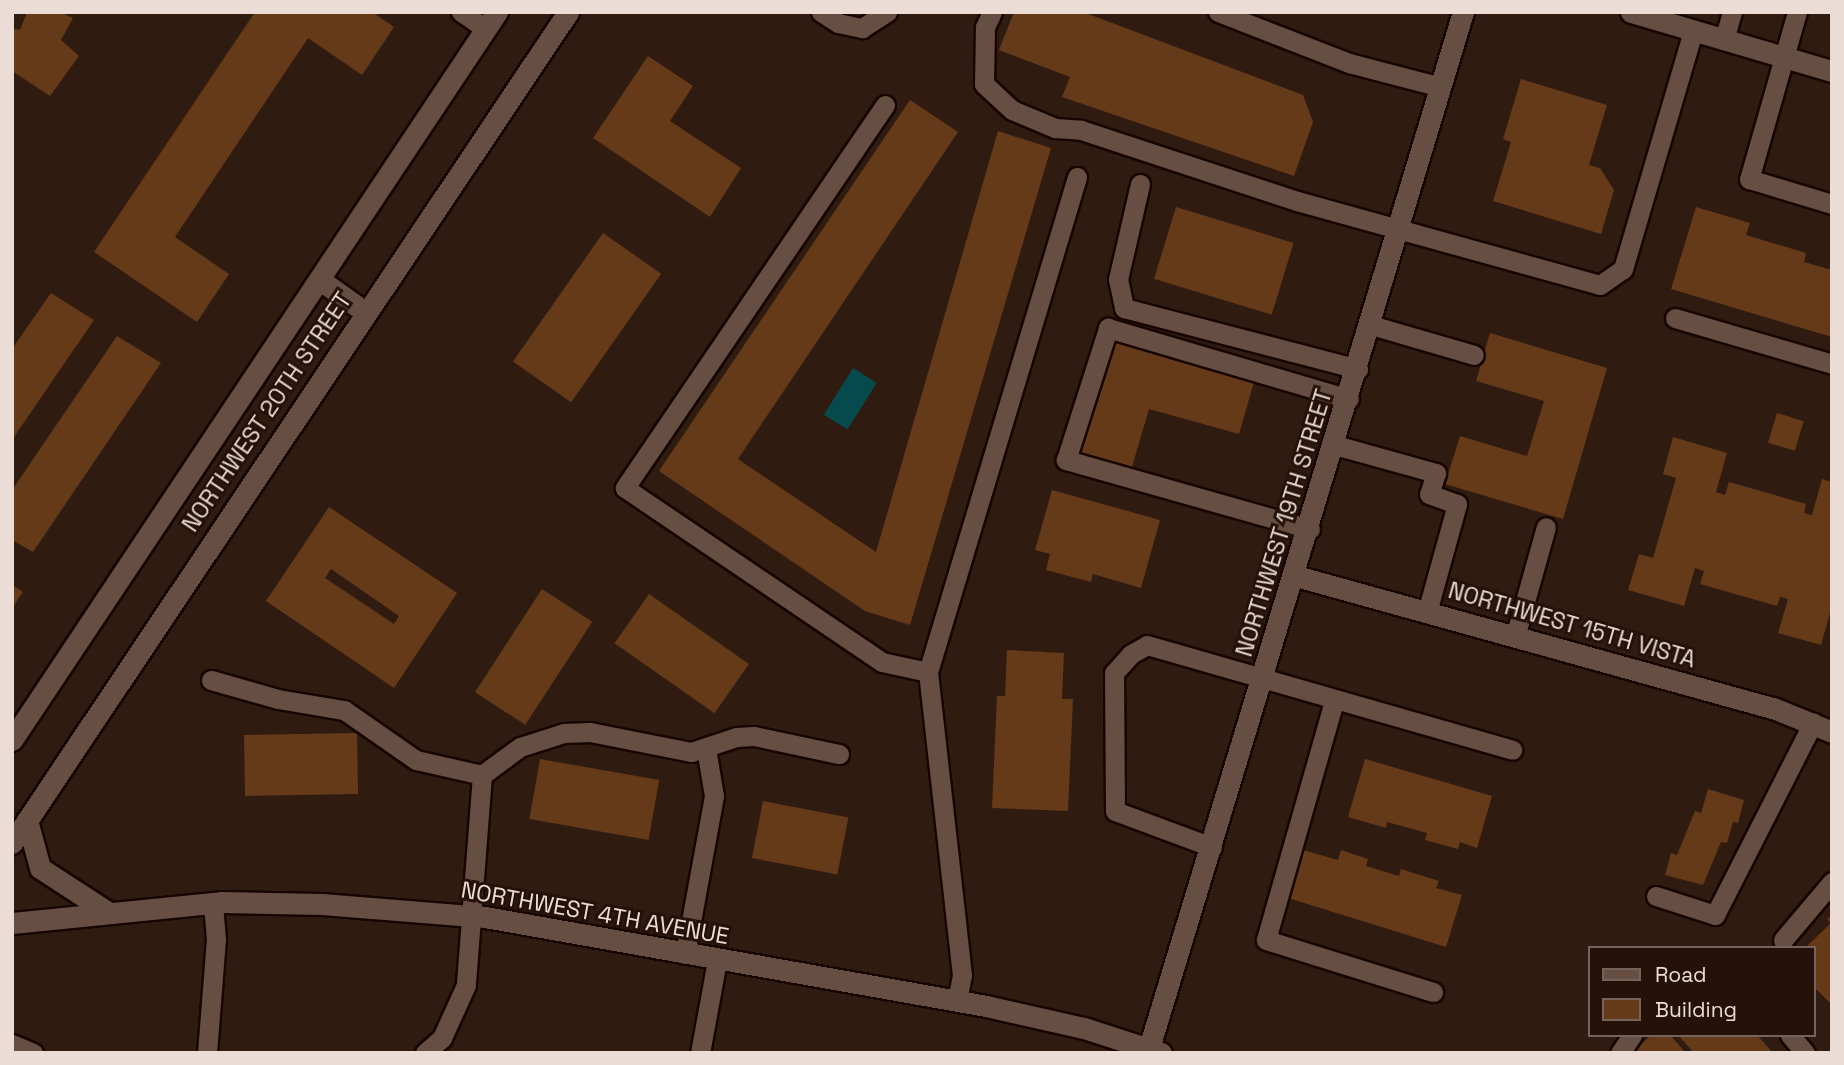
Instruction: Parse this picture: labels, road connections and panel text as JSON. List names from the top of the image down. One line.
{"streets":{"street":["NORTHWEST 20TH STREET","NORTHWEST 19TH STREET","NORTHWEST 15TH VISTA","NORTHWEST 4TH AVENUE"]},"crossings":[["NORTHWEST 19TH STREET","NORTHWEST 15TH VISTA"],["NORTHWEST 19TH STREET","NORTHWEST 4TH AVENUE"]],"legend":["Road","Building"]}
